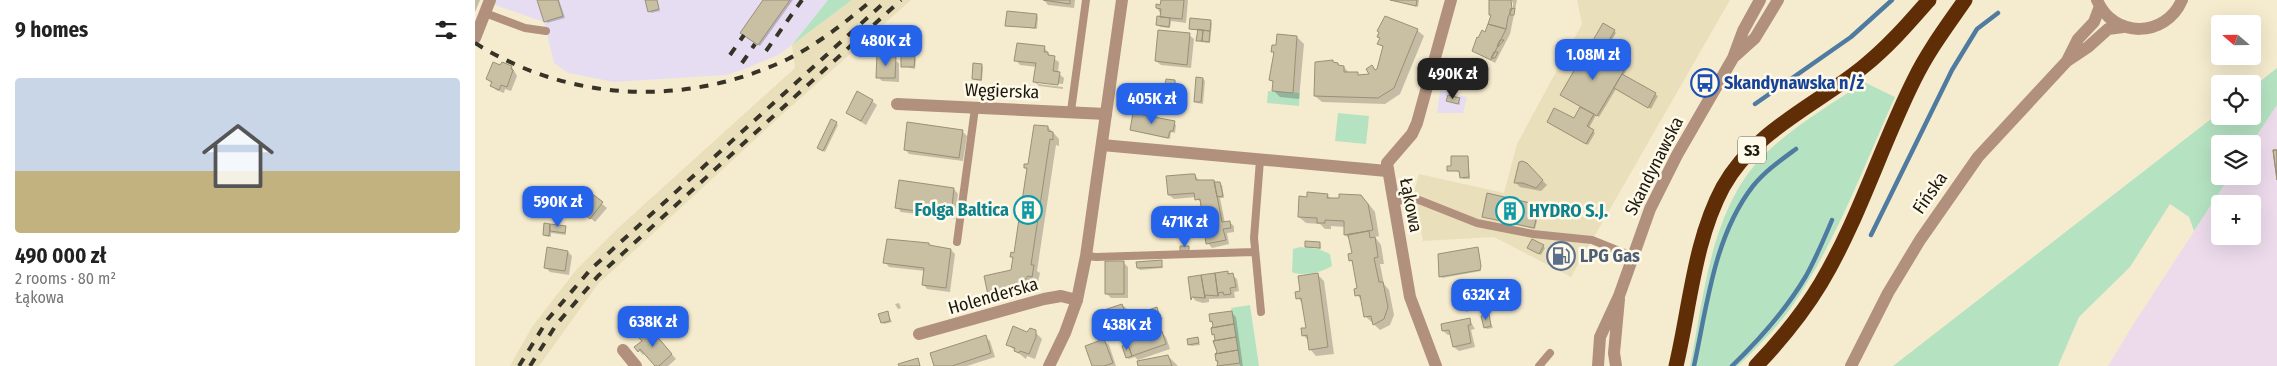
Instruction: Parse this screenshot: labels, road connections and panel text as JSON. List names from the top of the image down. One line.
{"streets":{"highway":["S3"],"street":["Węgierska","Skandynawska","Fińska","Łąkowa","Holenderska"]},"places":{"bus stop":["Skandynawska n/ż"],"building":["Folga Baltica","HYDRO S.J."],"fuel station":["LPG Gas"]},"north":"left","page":{"heading":"9 homes","map_buttons":"+","price":["480K zł","1.08M zł","490K zł","405K zł","590K zł","471K zł","632K zł","638K zł","438K zł"],"list":[{"name":"490 000 zł","note":"2 rooms · 80 m² · Łąkowa"}]}}
